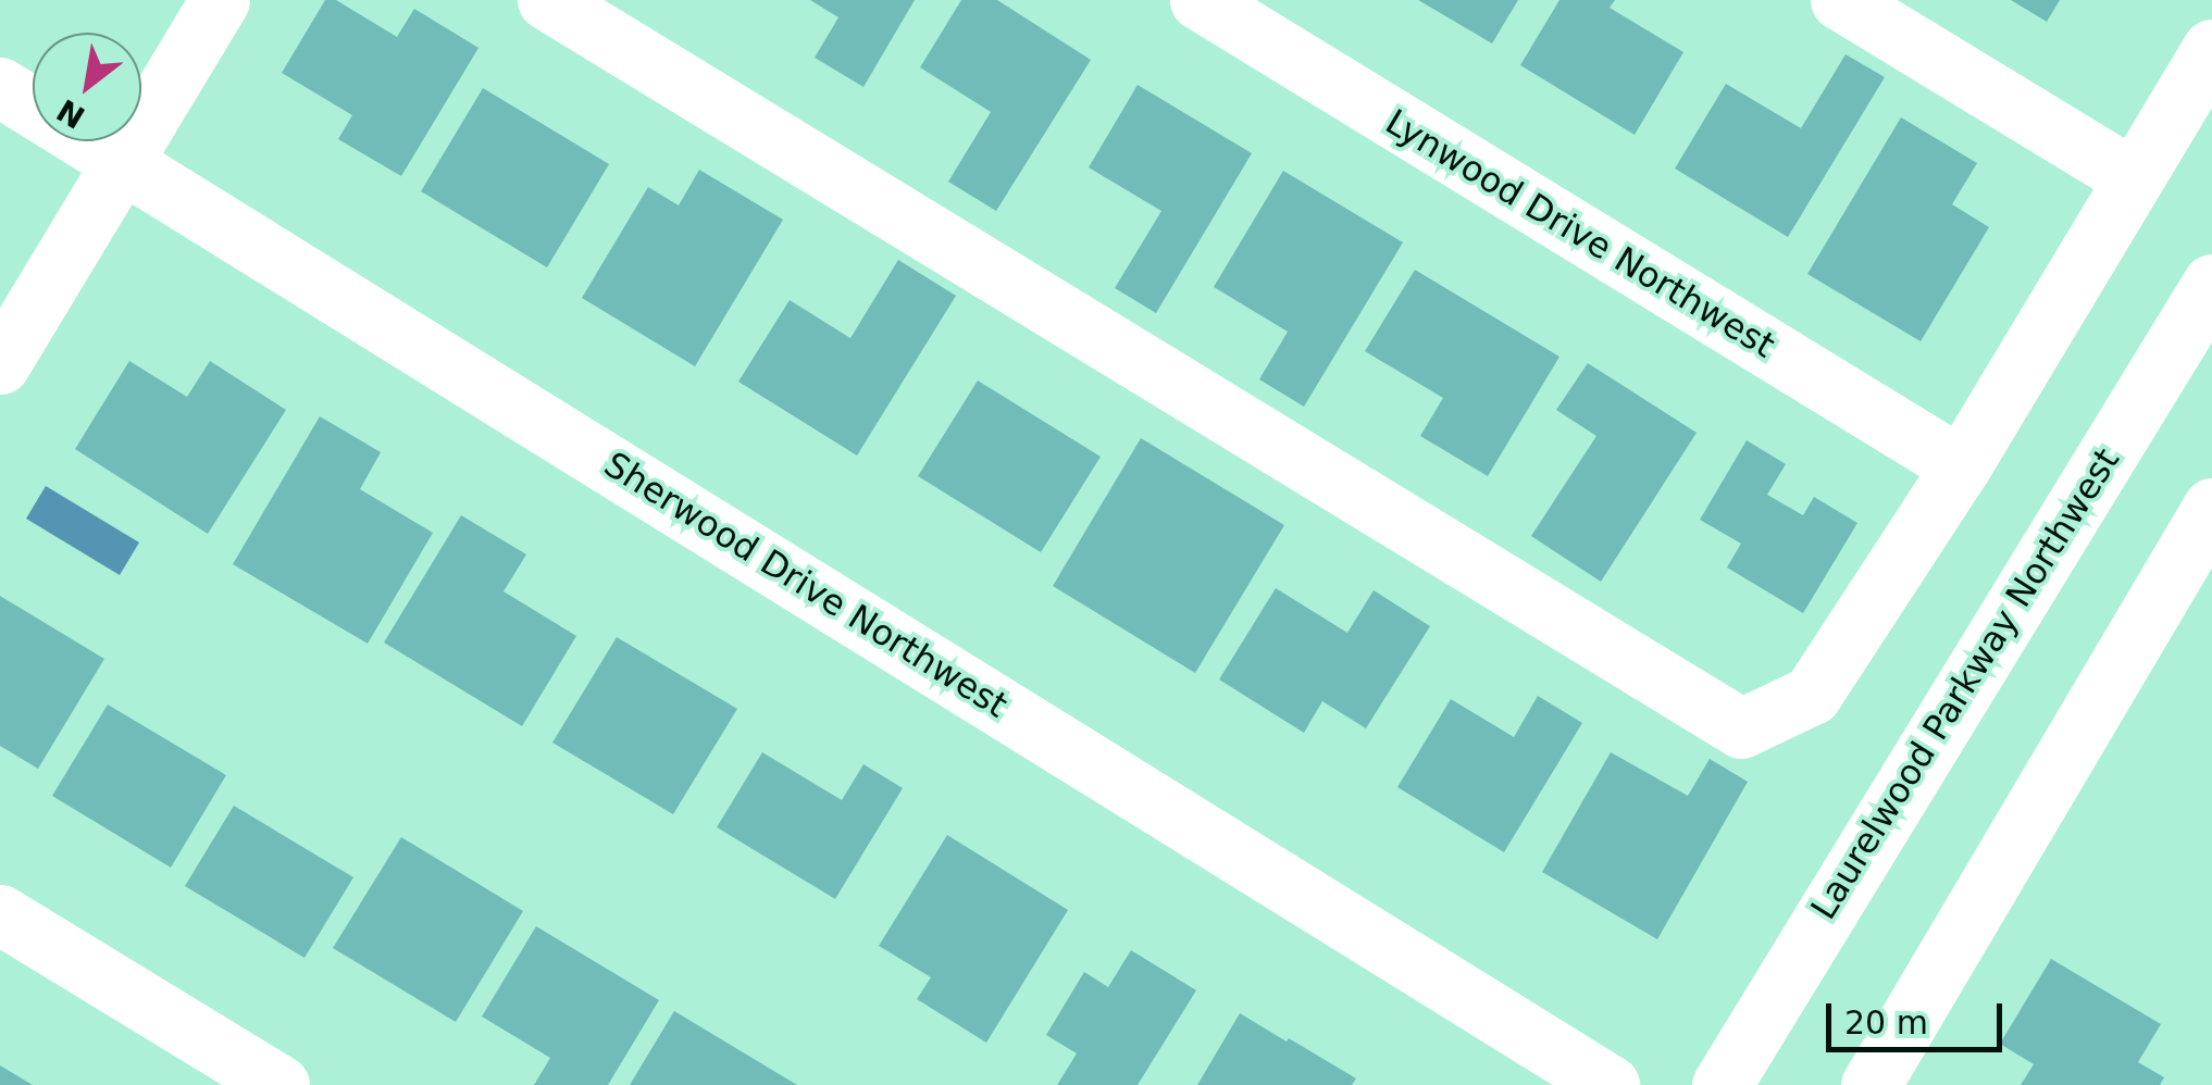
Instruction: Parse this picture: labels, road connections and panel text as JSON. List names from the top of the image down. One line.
{"streets":{"street":["Lynwood Drive Northwest","Sherwood Drive Northwest","Laurelwood Parkway Northwest"]},"scale_bar":"20 m","north":"bottom left"}
